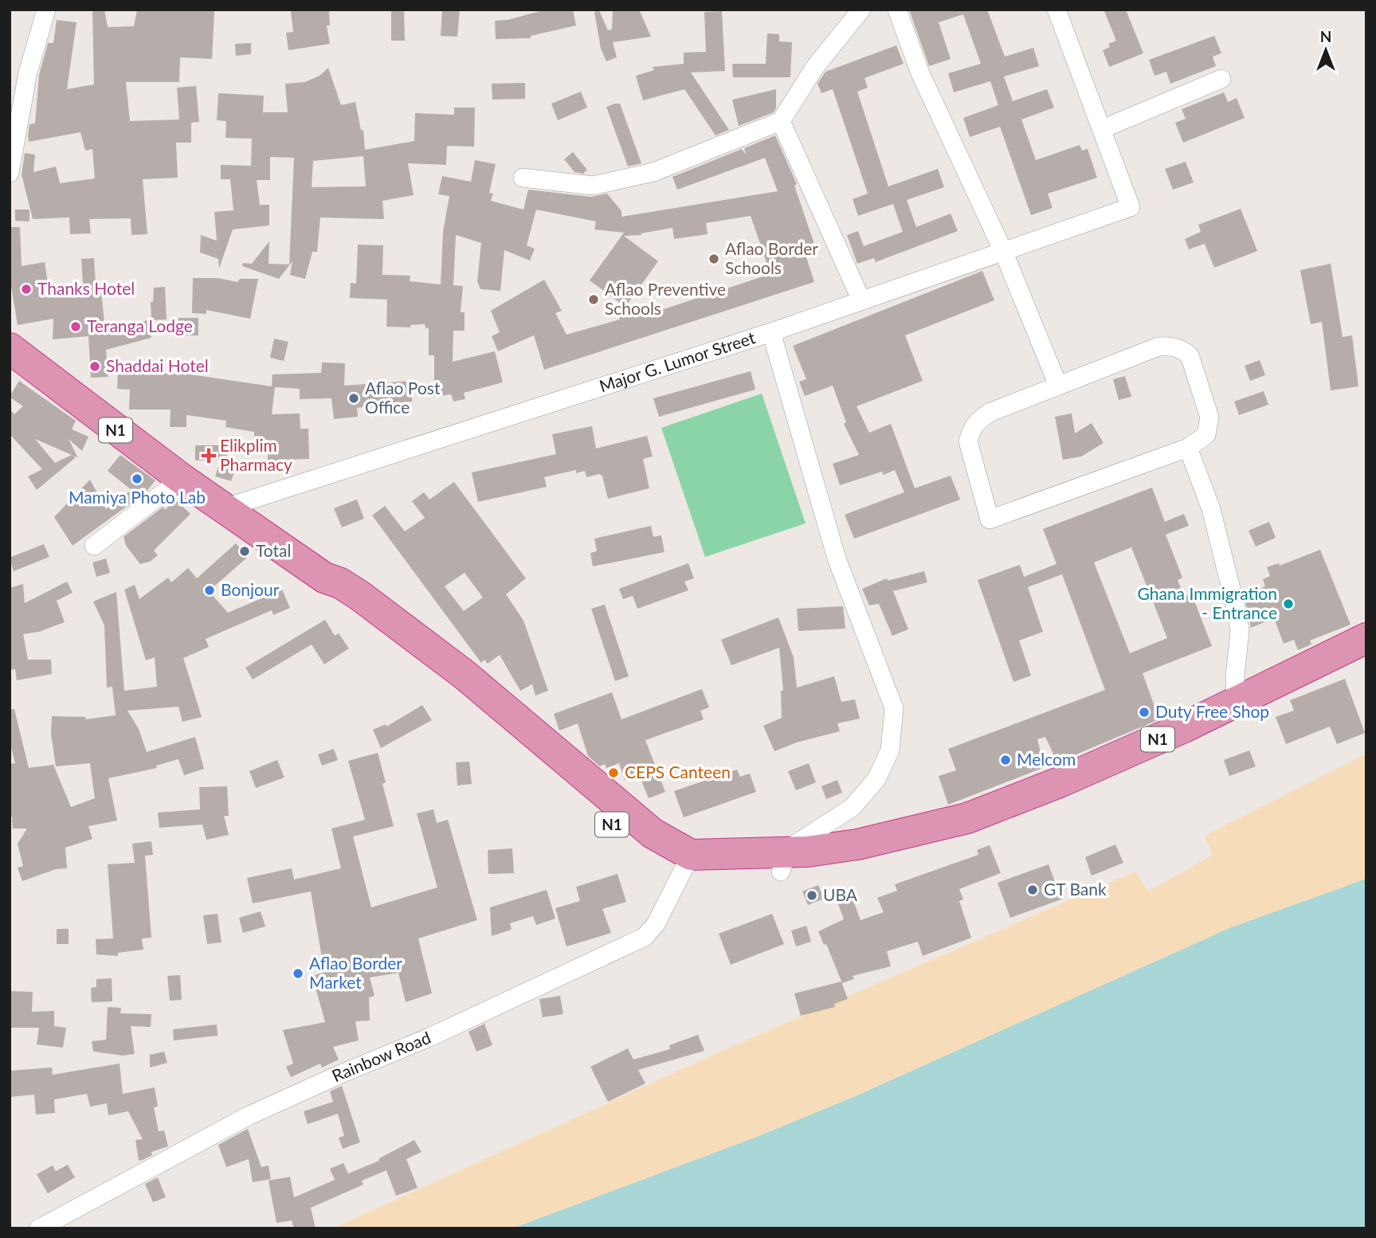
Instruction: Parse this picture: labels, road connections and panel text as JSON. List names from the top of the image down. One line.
{"streets":{"highway":["N1"],"street":["Major G. Lumor Street","Rainbow Road"]},"crossings":[["Major G. Lumor Street","N1"],["N1","Rainbow Road"]],"places":{"other":["Aflao Border Schools","Thanks Hotel","Aflao Preventive Schools","Teranga Lodge","Shaddai Hotel","Aflao Post Office","Mamiya Photo Lab","Total","Bonjour","Ghana Immigration - Entrance","Duty Free Shop","Melcom","CEPS Canteen","GT Bank","UBA","Aflao Border Market"],"health":["Elikplim Pharmacy"]},"north":"top"}
